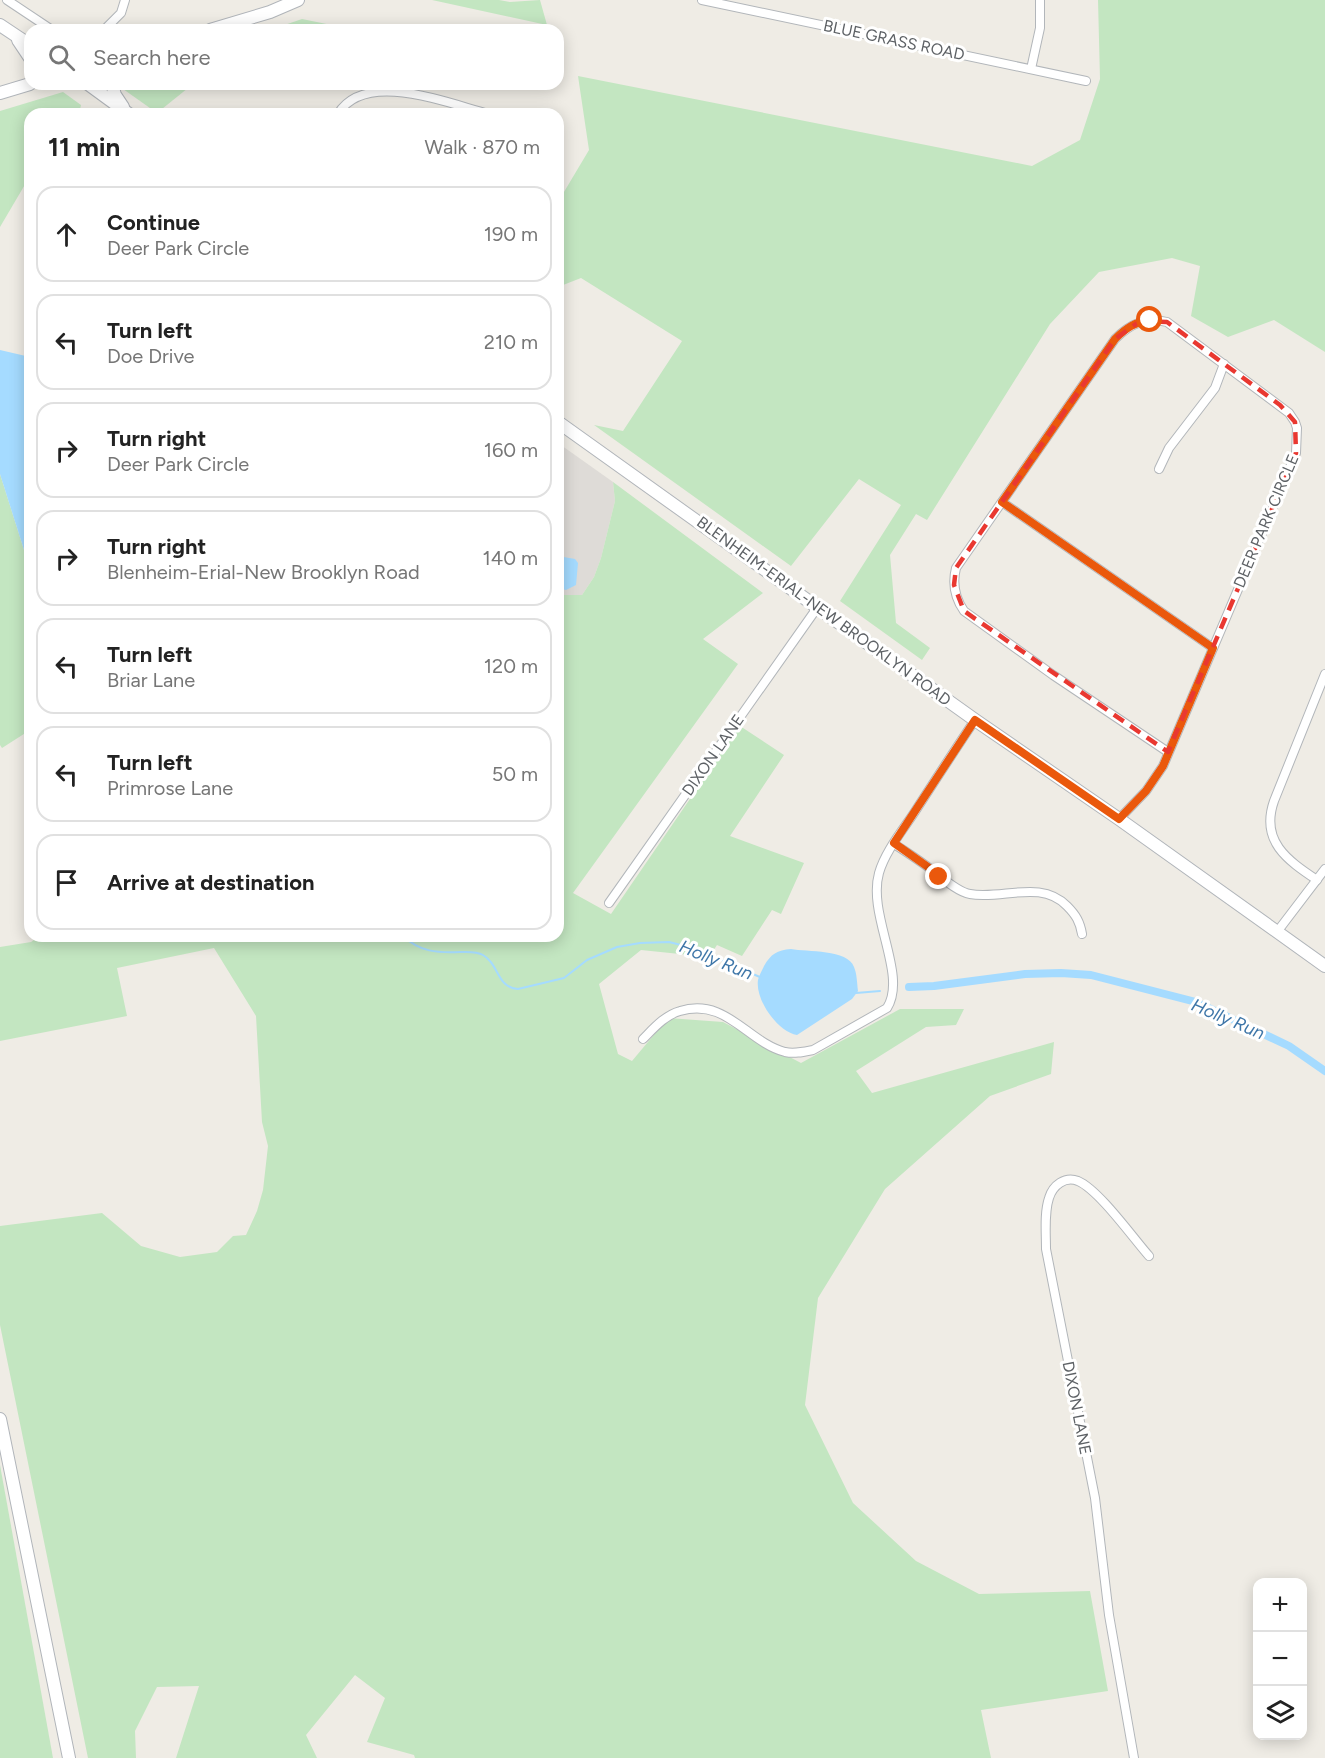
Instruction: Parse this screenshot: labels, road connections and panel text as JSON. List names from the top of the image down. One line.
{"streets":{"main road":["BLENHEIM-ERIAL-NEW BROOKLYN ROAD"],"street":["BLUE GRASS ROAD","DEER PARK CIRCLE","DIXON LANE"]},"crossings":[["DEER PARK CIRCLE","BLENHEIM-ERIAL-NEW BROOKLYN ROAD"],["BLENHEIM-ERIAL-NEW BROOKLYN ROAD","DIXON LANE"]],"water":["Holly Run"],"page":{"search":"Search here","heading":["11 min","Walk · 870 m"],"list":[["Continue","Deer Park Circle","190 m"],["Turn left","Doe Drive","210 m"],["Turn right","Deer Park Circle","160 m"],["Turn right","Blenheim-Erial-New Brooklyn Road","140 m"],["Turn left","Briar Lane","120 m"],["Turn left","Primrose Lane","50 m"],"Arrive at destination"],"map_buttons":["+","−"]}}
